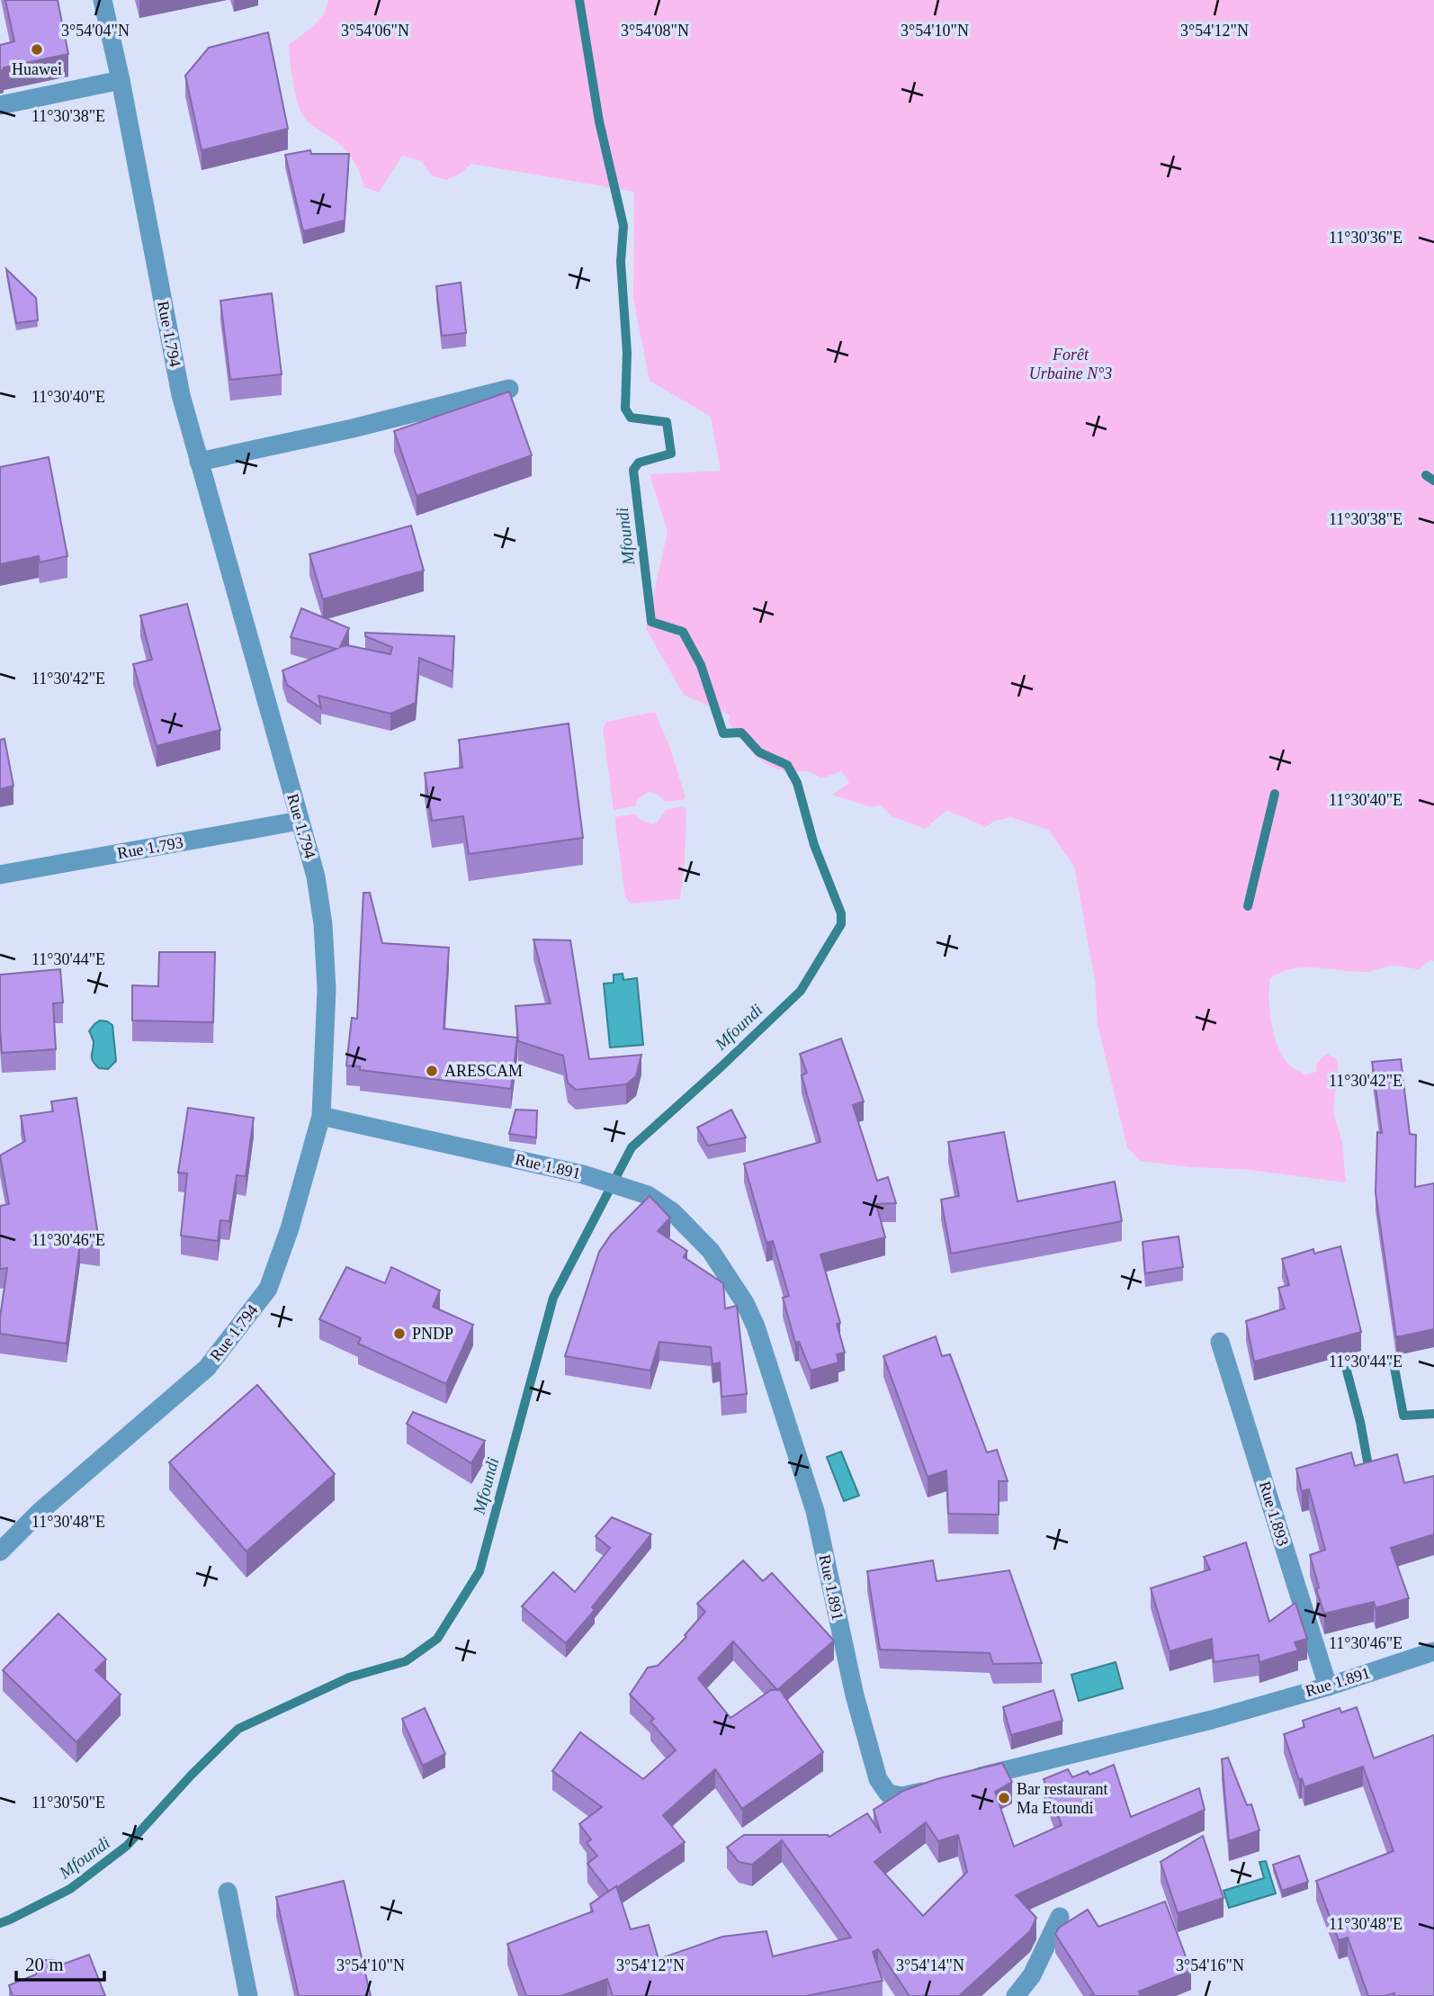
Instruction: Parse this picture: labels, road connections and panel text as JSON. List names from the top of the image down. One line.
{"streets":{"street":["Rue 1.794","Rue 1.793","Rue 1.891","Rue 1.893"]},"crossings":[["Rue 1.794","Rue 1.793"],["Rue 1.794","Rue 1.891"],["Rue 1.891","Rue 1.893"]],"water":["Mfoundi"],"parks":["Forêt Urbaine N°3"],"places":["Huawei","ARESCAM","PNDP","Bar restaurant Ma Etoundi"],"scale_bar":"20 m","coordinates":["3°54'04\"N","3°54'06\"N","3°54'08\"N","3°54'10\"N","3°54'12\"N","11°30'38\"E","11°30'36\"E","11°30'40\"E","11°30'42\"E","11°30'44\"E","11°30'46\"E","11°30'48\"E","11°30'50\"E","3°54'14\"N","3°54'16\"N"]}
